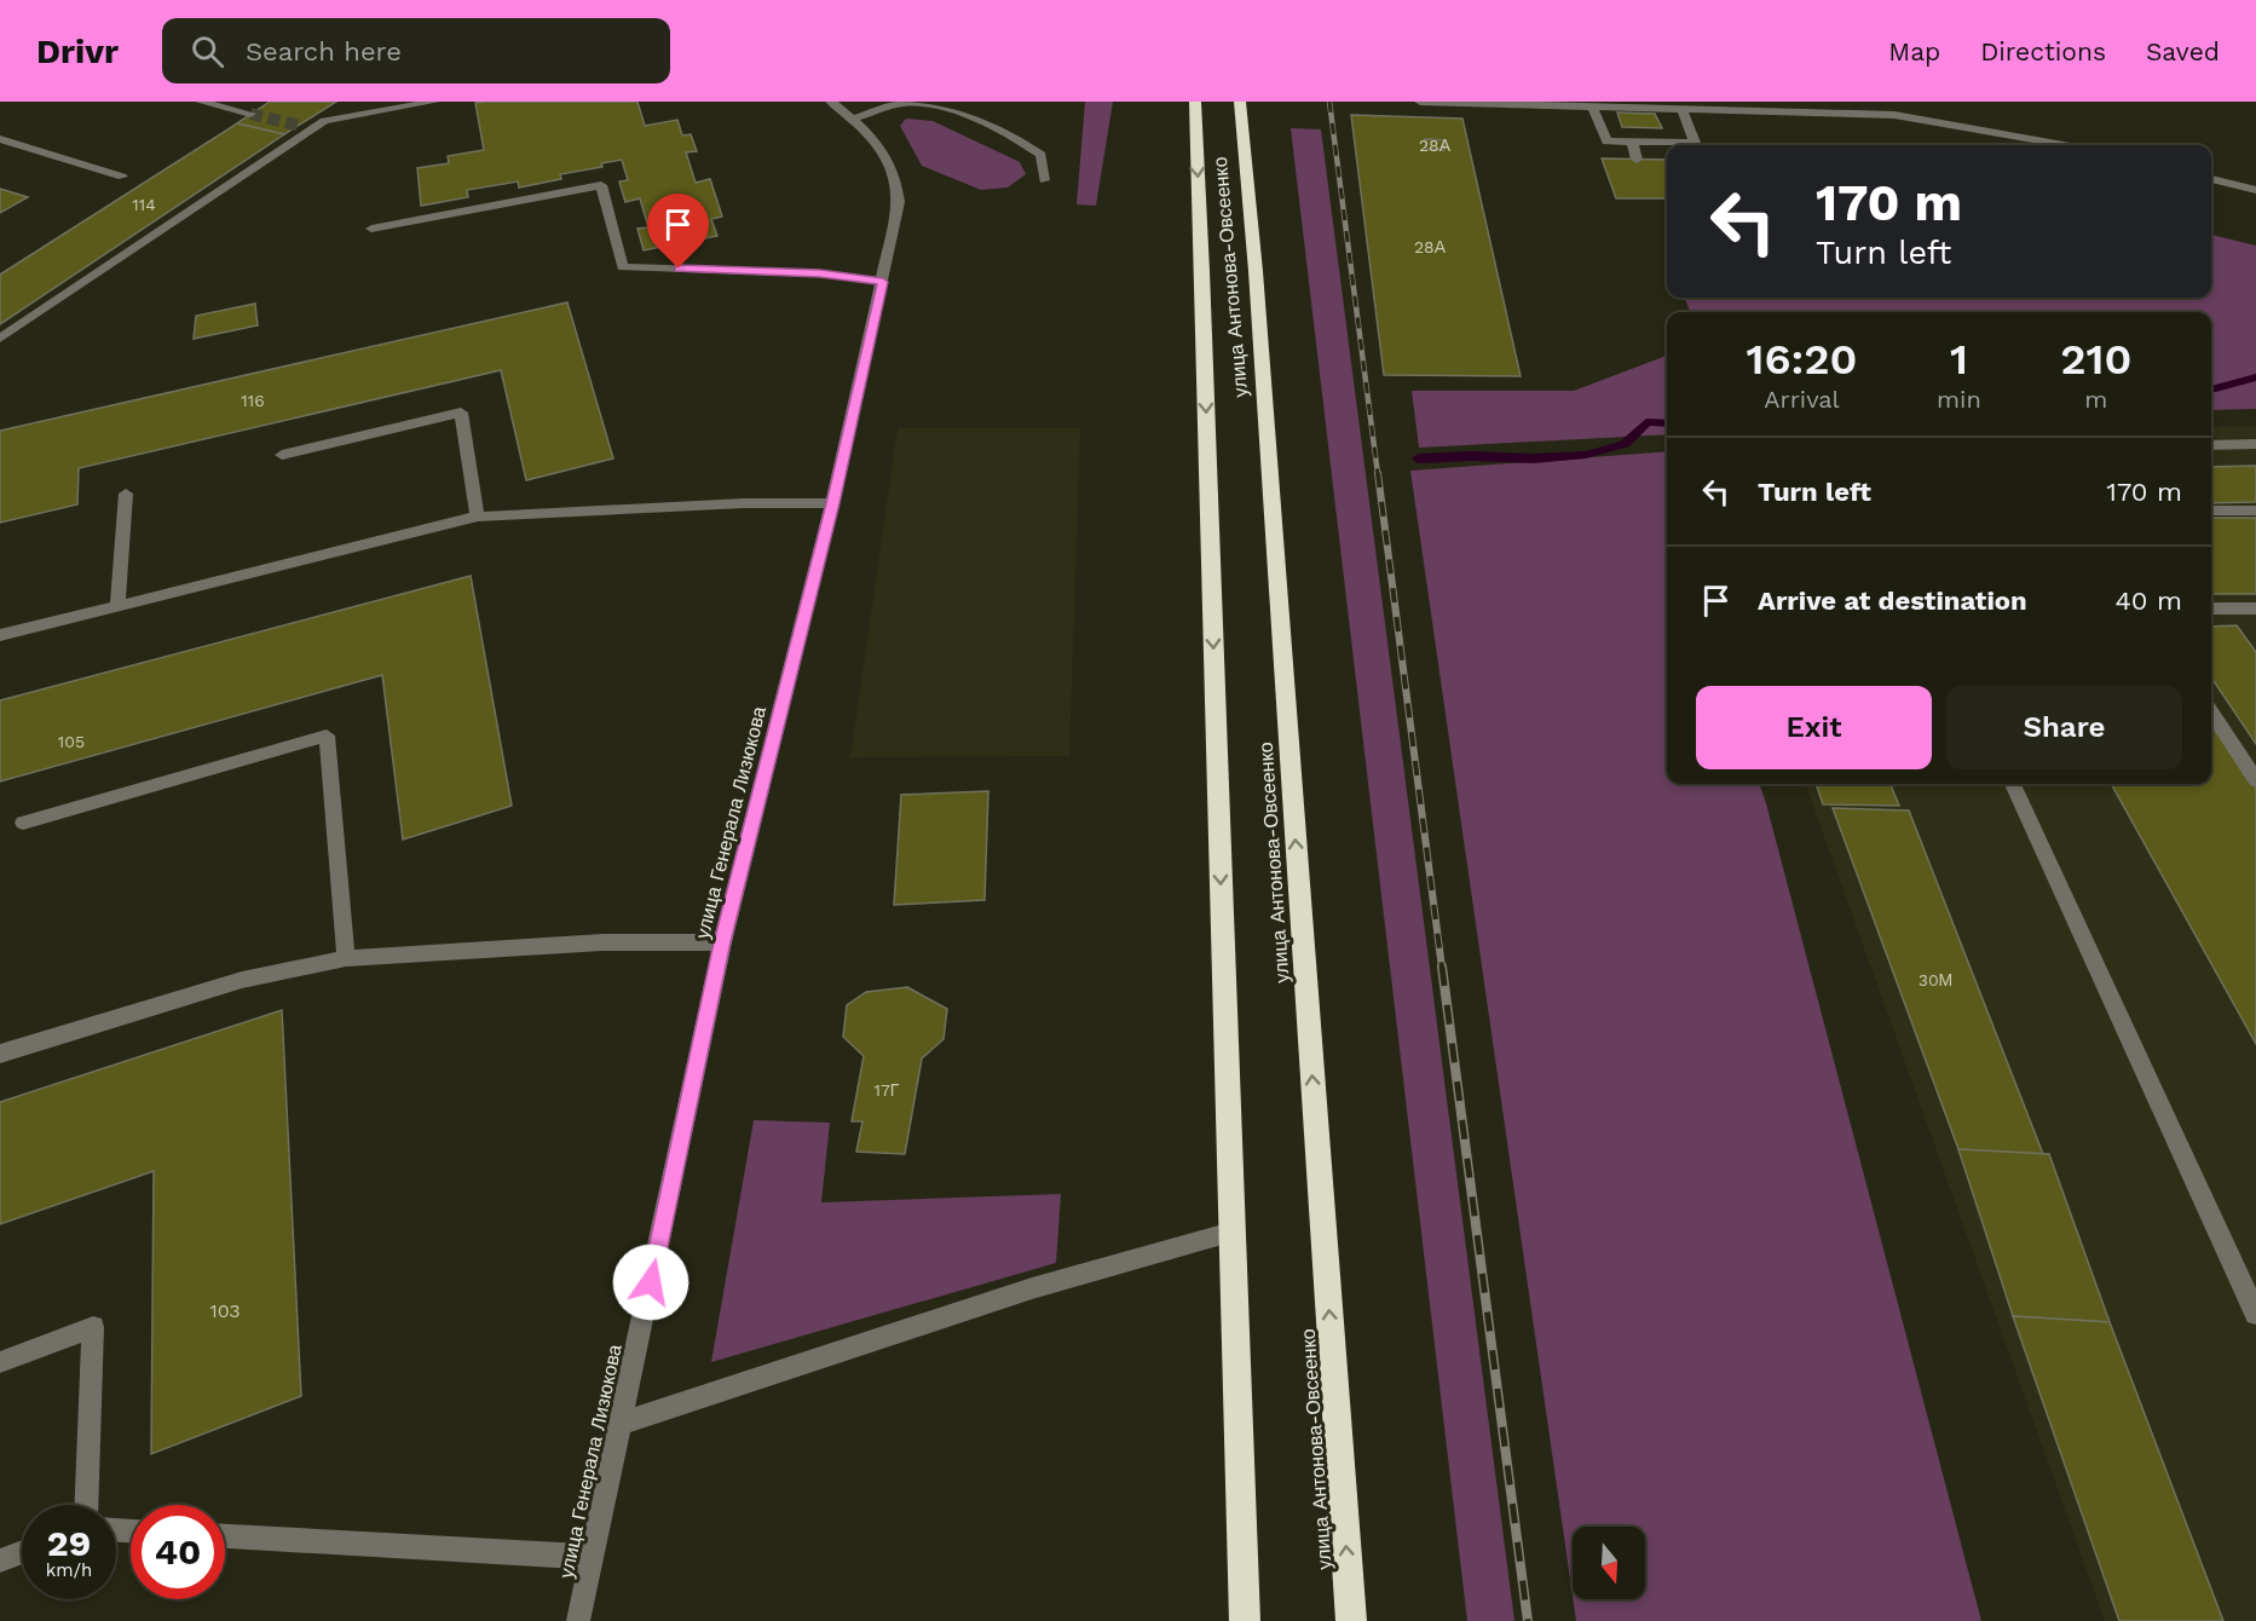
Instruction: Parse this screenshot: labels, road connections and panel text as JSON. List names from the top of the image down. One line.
{"streets":{"highway":["улица Антонова-Овсеенко"],"street":["улица Генерала Лизюкова"]},"house_numbers":["28А","114","28А","116","105","30М","17Г","103"],"north":"bottom","page":{"header":"Drivr","search":"Search here","nav":["Map","Directions","Saved"],"turn":["170 m","Turn left"],"eta":["16:20","Arrival","1","min","210","m"],"list":[{"name":"Turn left","value":"170 m"},{"name":"Arrive at destination","value":"40 m"}],"buttons":["Exit","Share"],"speed":"29 km/h","limit":"40"}}
